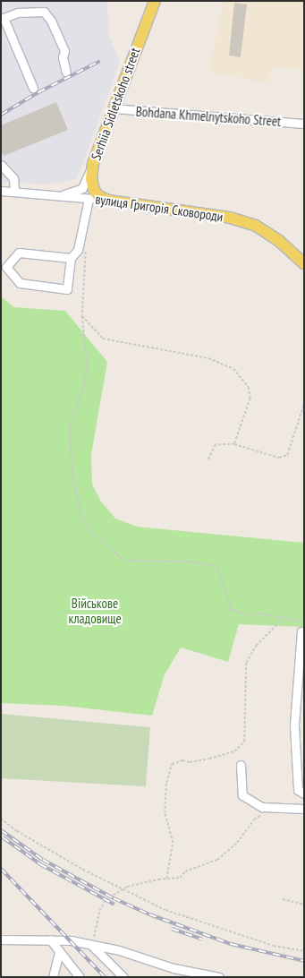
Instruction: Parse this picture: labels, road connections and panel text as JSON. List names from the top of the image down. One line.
{"streets":{"main road":["Serhiia Sidletskoho street","вулиця Григорія Сковороди"],"street":["Bohdana Khmelnytskoho Street"]},"crossings":[["Serhiia Sidletskoho street","Bohdana Khmelnytskoho Street"],["Serhiia Sidletskoho street","вулиця Григорія Сковороди"]],"parks":["Військове кладовище"]}
